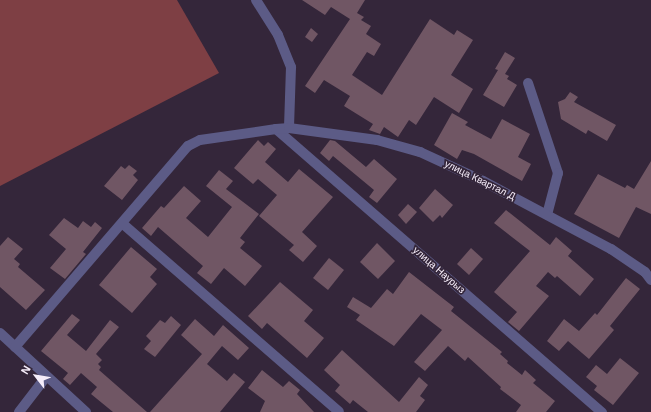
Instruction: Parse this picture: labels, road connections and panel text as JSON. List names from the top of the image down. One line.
{"streets":{"street":["улица Квартал Д","улица Наурыз"]},"crossings":[["улица Квартал Д","улица Наурыз"]],"north":"top left"}
